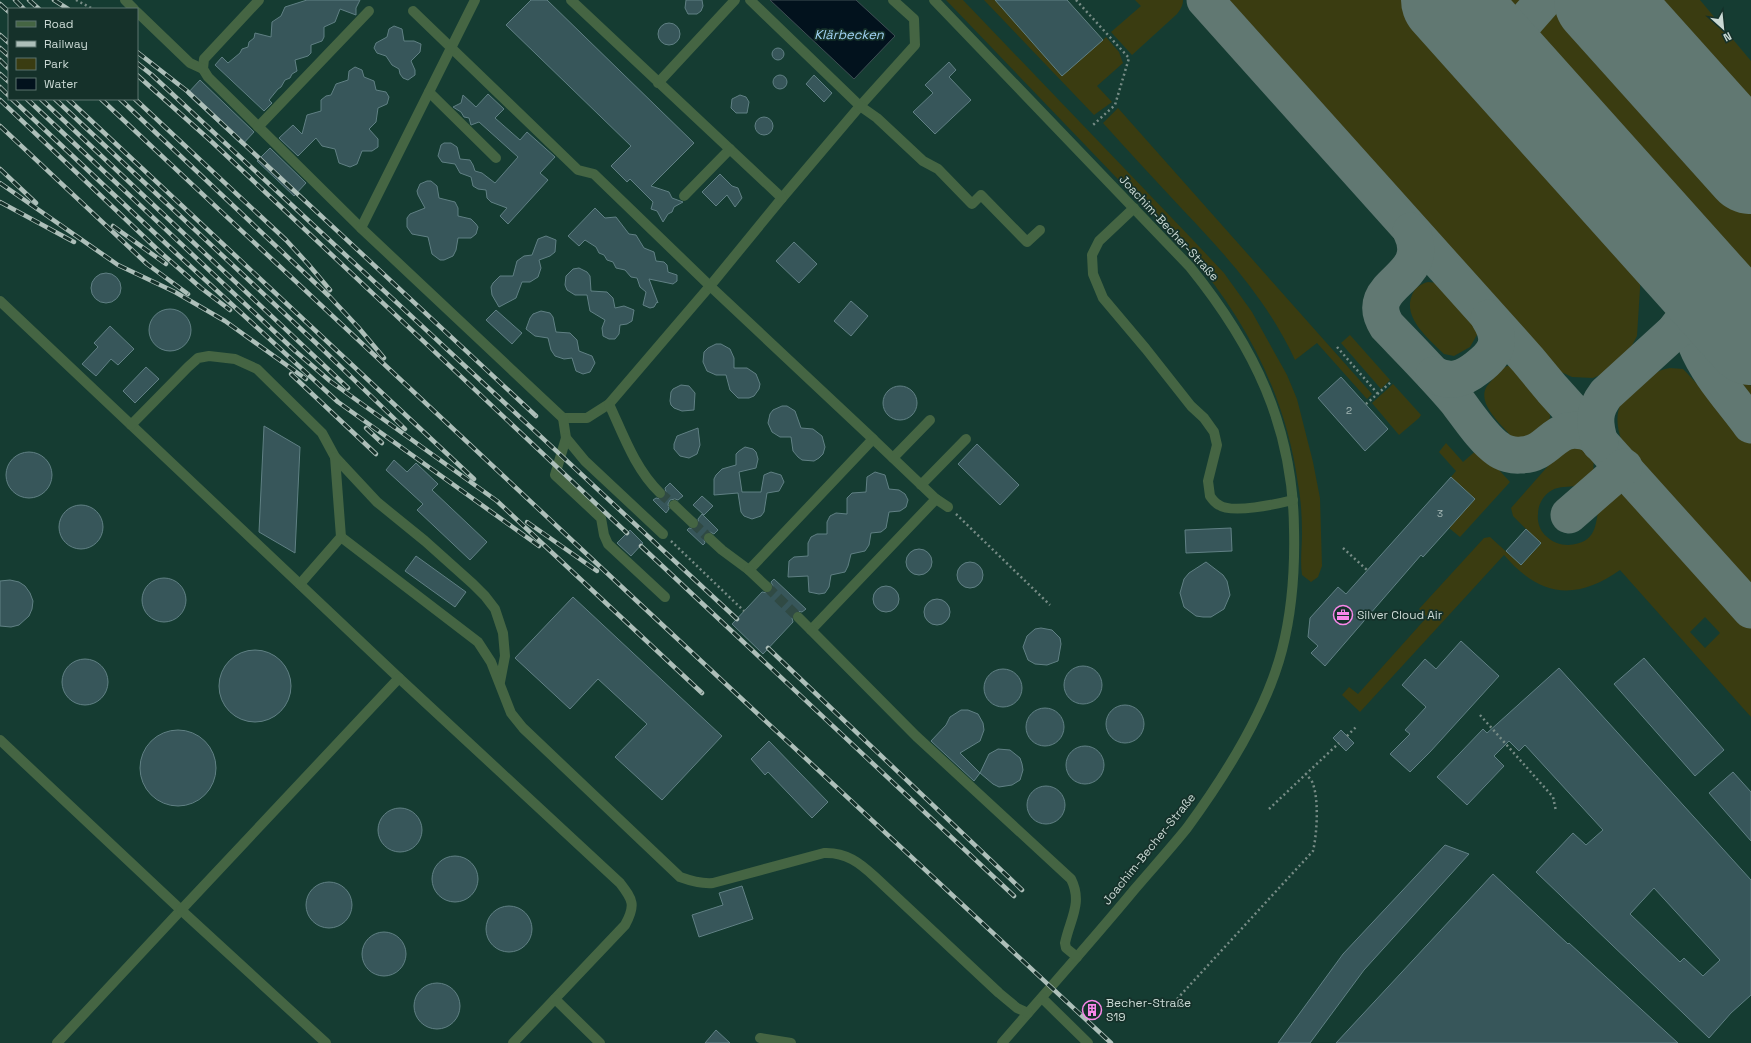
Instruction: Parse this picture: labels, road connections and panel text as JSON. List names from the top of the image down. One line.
{"streets":{"street":["Joachim-Becher-Straße"]},"water":["Klärbecken"],"places":{"office":["Silver Cloud Air"],"building":["Becher-Straße S19"]},"house_numbers":["2","3"],"legend":["Road","Railway","Park","Water"],"north":"bottom right"}
